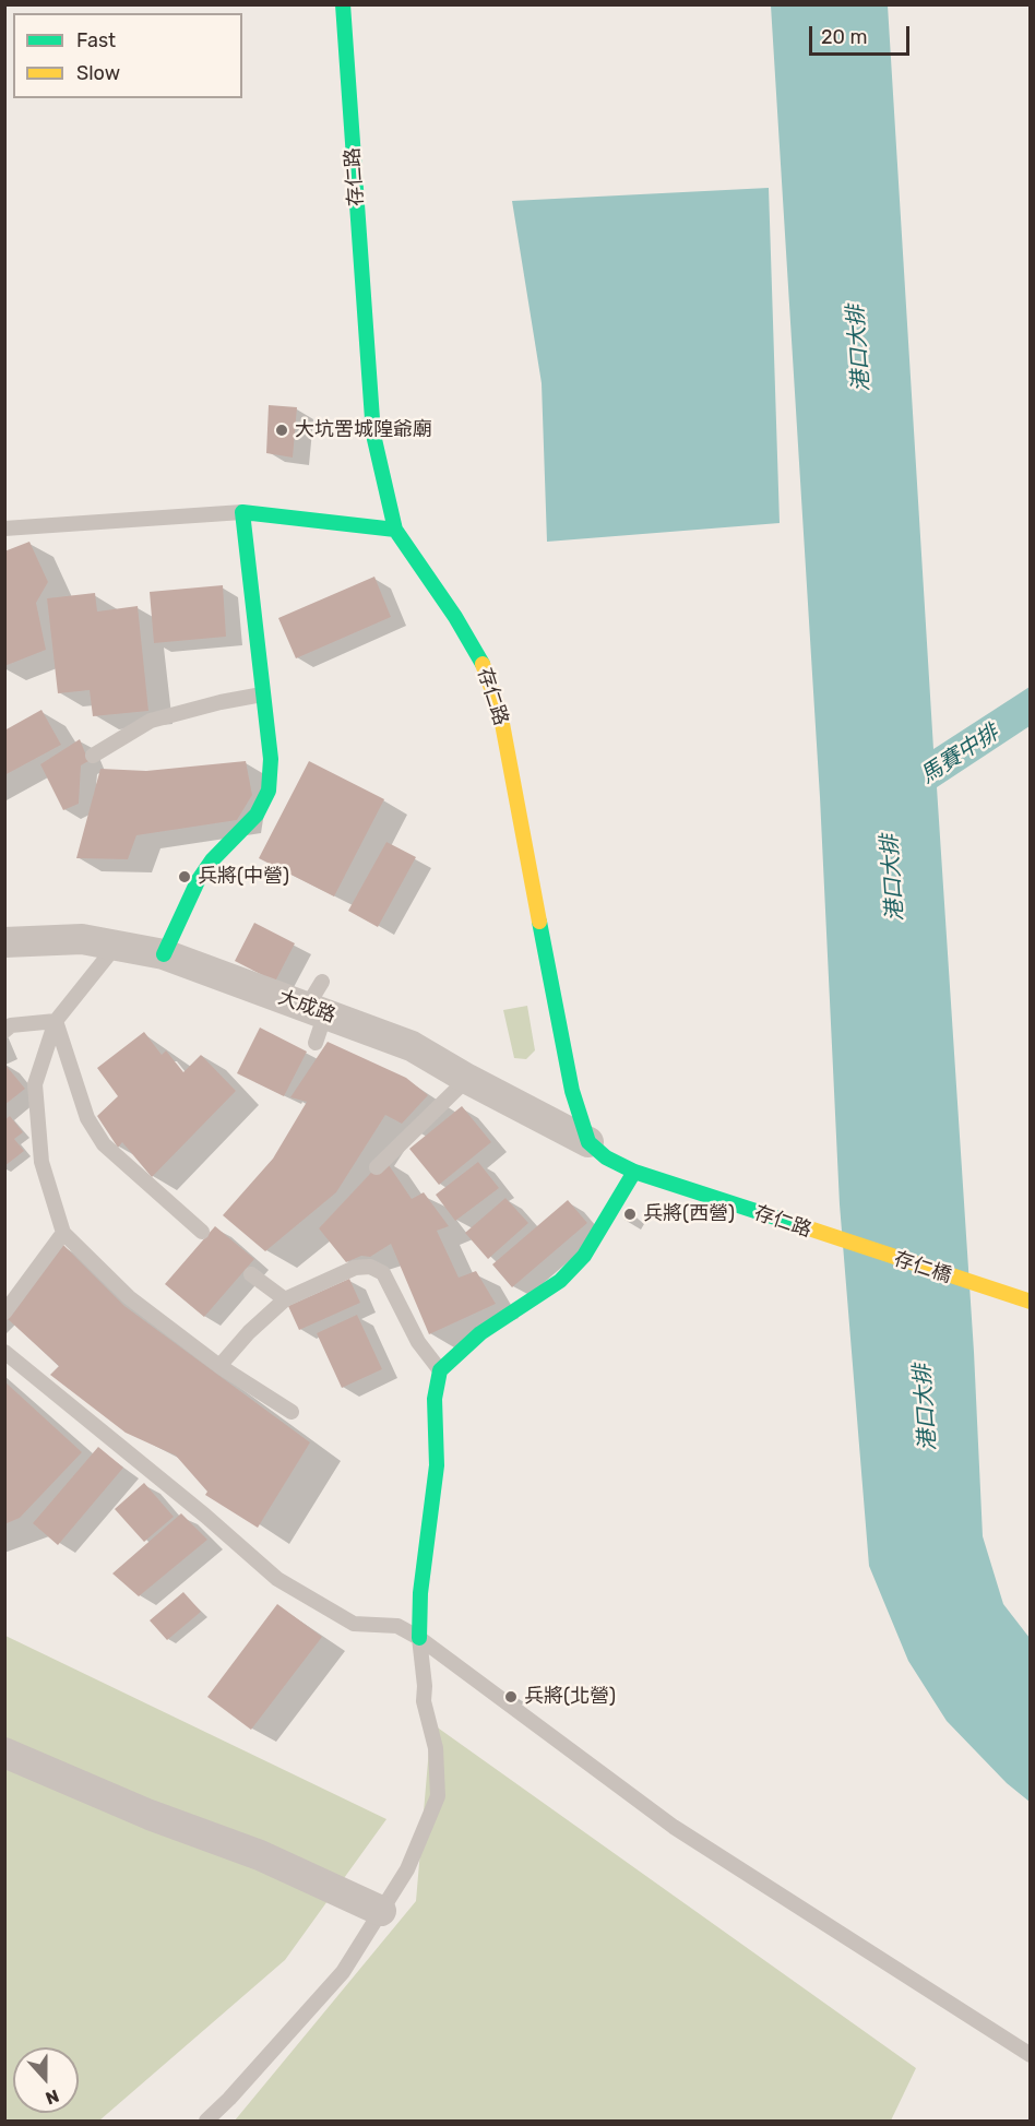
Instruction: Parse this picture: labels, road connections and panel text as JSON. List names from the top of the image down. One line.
{"streets":{"street":["存仁路","大成路","存仁橋"]},"crossings":[["存仁路","大成路"],["存仁路","存仁橋"]],"water":["港口大排","馬賽中排"],"places":["大坑罟城隍爺廟","兵將(中營)","兵將(西營)","兵將(北營)"],"legend":["Fast","Slow"],"scale_bar":"20 m","north":"bottom"}
